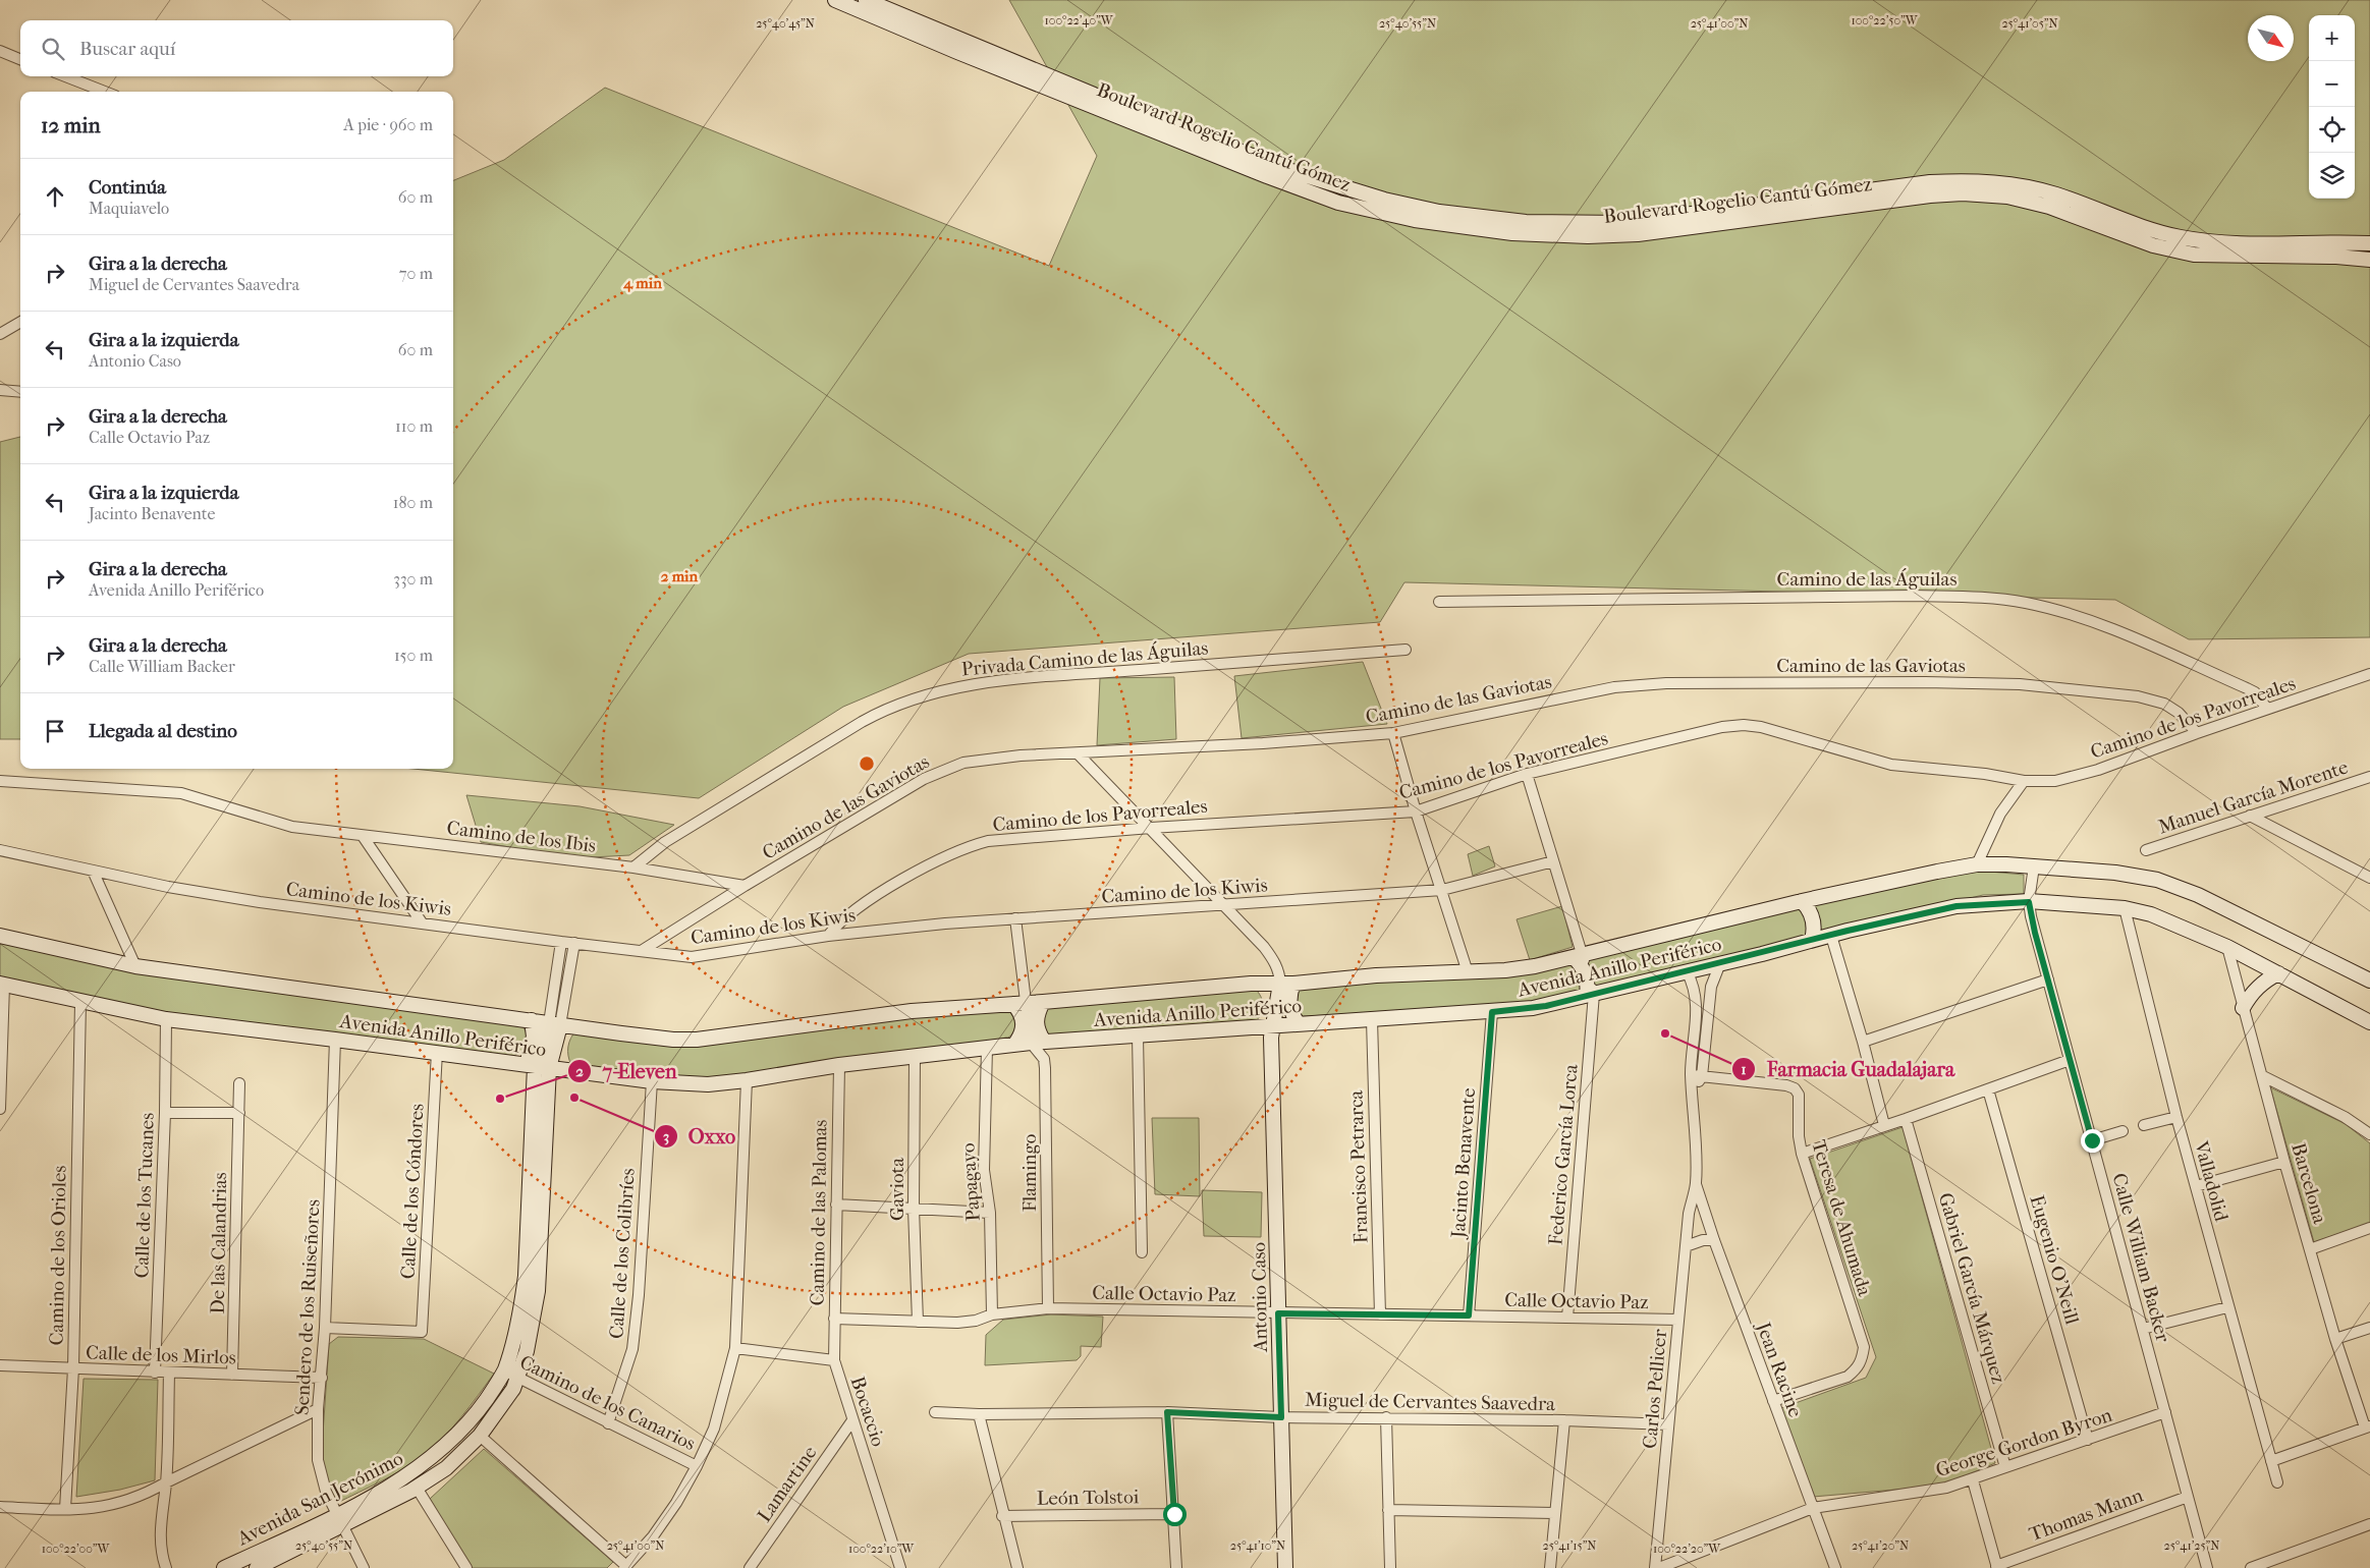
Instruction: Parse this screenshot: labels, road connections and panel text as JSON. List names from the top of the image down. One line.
{"streets":{"street":["Boulevard Rogelio Cantú Gómez","Camino de las Águilas","Privada Camino de las Águilas","Camino de las Gaviotas","Camino de los Pavorreales","Manuel García Morente","Camino de los Ibis","Camino de los Kiwis","Avenida Anillo Periférico","Federico García Lorca","Jacinto Benavente","Francisco Petrarca","Flamingo","Valladolid","Papagayo","Barcelona","Gaviota","Calle de los Cóndores","Calle de los Tucanes","Camino de las Palomas","Teresa de Ahumada","De las Calandrias","Calle de los Colibríes","Camino de los Orioles","Calle William Backer","Eugenio O'Neill","Gabriel García Márquez","Calle Octavio Paz","Antonio Caso","Sendero de los Ruiseñores","Calle de los Mirlos","Jean Racine","Carlos Pellicer","Miguel de Cervantes Saavedra","Camino de los Canarios","Bocaccio","George Gordon Byron","Lamartine","León Tolstoi","Avenida San Jerónimo","Thomas Mann"]},"crossings":[["Camino de las Águilas","Camino de los Pavorreales"],["Privada Camino de las Águilas","Camino de los Ibis"],["Camino de las Gaviotas","Camino de los Pavorreales"],["Camino de las Gaviotas","Camino de los Ibis"],["Camino de las Gaviotas","Camino de los Kiwis"],["Camino de los Pavorreales","Camino de los Kiwis"],["Camino de los Kiwis","Avenida San Jerónimo"],["Avenida Anillo Periférico","Federico García Lorca"],["Avenida Anillo Periférico","Jacinto Benavente"],["Avenida Anillo Periférico","Francisco Petrarca"],["Avenida Anillo Periférico","Flamingo"],["Avenida Anillo Periférico","Valladolid"],["Avenida Anillo Periférico","Papagayo"],["Avenida Anillo Periférico","Barcelona"],["Avenida Anillo Periférico","Gaviota"],["Avenida Anillo Periférico","Calle de los Cóndores"],["Avenida Anillo Periférico","Calle de los Tucanes"],["Avenida Anillo Periférico","Camino de las Palomas"],["Avenida Anillo Periférico","Calle de los Colibríes"],["Avenida Anillo Periférico","Camino de los Orioles"],["Avenida Anillo Periférico","Calle William Backer"],["Avenida Anillo Periférico","Antonio Caso"],["Avenida Anillo Periférico","Sendero de los Ruiseñores"],["Avenida Anillo Periférico","Carlos Pellicer"],["Avenida Anillo Periférico","Avenida San Jerónimo"],["Federico García Lorca","Calle Octavio Paz"],["Jacinto Benavente","Calle Octavio Paz"],["Francisco Petrarca","Calle Octavio Paz"],["Flamingo","Calle Octavio Paz"],["Papagayo","Calle Octavio Paz"],["Gaviota","Calle Octavio Paz"],["Calle de los Cóndores","Sendero de los Ruiseñores"],["Calle de los Tucanes","Calle de los Mirlos"],["Camino de las Palomas","Calle Octavio Paz"],["Camino de las Palomas","Bocaccio"],["Teresa de Ahumada","Jean Racine"],["Teresa de Ahumada","Carlos Pellicer"],["De las Calandrias","Calle de los Mirlos"],["Calle de los Colibríes","Camino de los Canarios"],["Camino de los Orioles","Calle de los Mirlos"],["Calle William Backer","George Gordon Byron"],["Calle William Backer","Thomas Mann"],["Eugenio O'Neill","George Gordon Byron"],["Gabriel García Márquez","George Gordon Byron"],["Calle Octavio Paz","Antonio Caso"],["Calle Octavio Paz","Carlos Pellicer"],["Antonio Caso","Miguel de Cervantes Saavedra"],["Sendero de los Ruiseñores","Calle de los Mirlos"],["Sendero de los Ruiseñores","Avenida San Jerónimo"],["Jean Racine","Carlos Pellicer"],["Jean Racine","George Gordon Byron"],["Carlos Pellicer","Miguel de Cervantes Saavedra"],["Camino de los Canarios","Avenida San Jerónimo"],["Bocaccio","Lamartine"]],"places":["Farmacia Guadalajara","Oxxo","7-Eleven"],"north":"bottom right","page":{"map_buttons":["+","−"],"search":"Buscar aquí","heading":["12 min","A pie · 960 m"],"list":[["Continúa","Maquiavelo","60 m"],["Gira a la derecha","Miguel de Cervantes Saavedra","70 m"],["Gira a la izquierda","Antonio Caso","60 m"],["Gira a la derecha","Calle Octavio Paz","110 m"],["Gira a la izquierda","Jacinto Benavente","180 m"],["Gira a la derecha","Avenida Anillo Periférico","330 m"],["Gira a la derecha","Calle William Backer","150 m"],"Llegada al destino"]},"coordinates":["100°22'40\"W","100°22'50\"W","25°40'45\"N","25°40'55\"N","25°41'00\"N","25°41'05\"N","25°41'10\"N","25°41'15\"N","25°41'20\"N","25°41'25\"N","100°22'00\"W","100°22'10\"W","100°22'20\"W"],"rings":["4 min","2 min"]}
